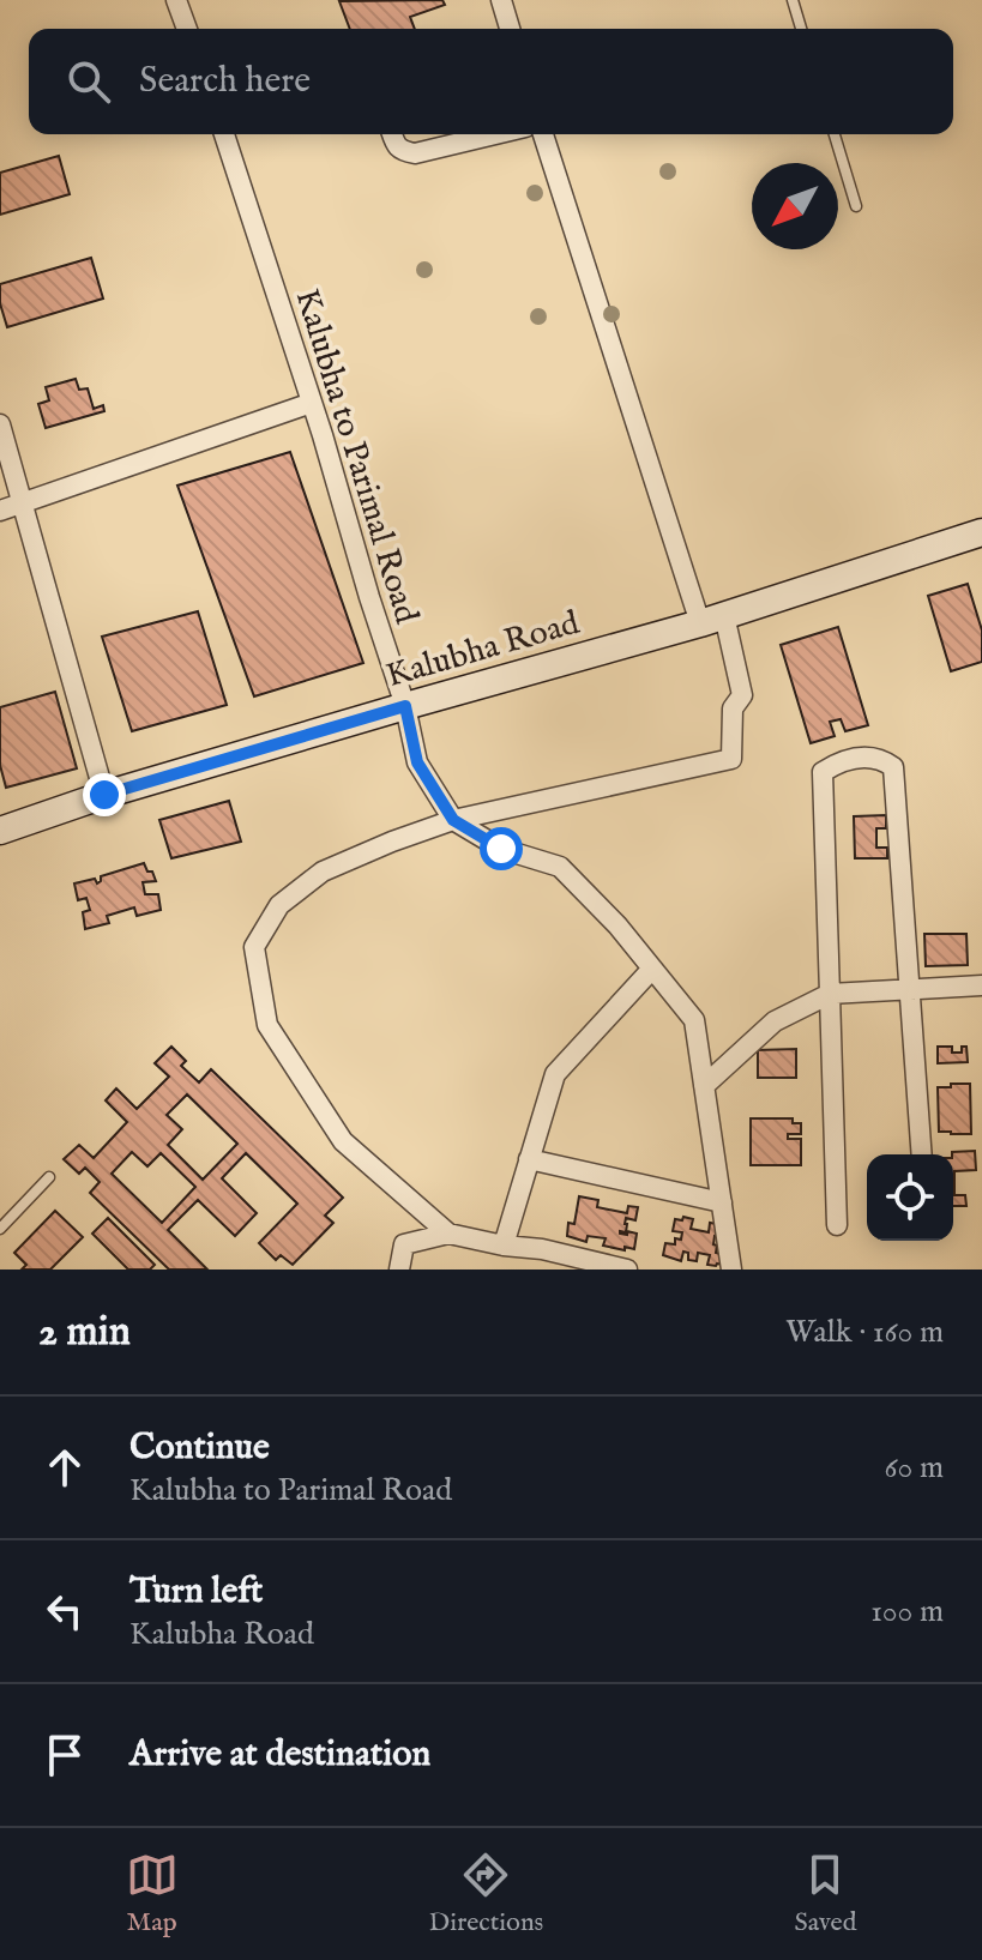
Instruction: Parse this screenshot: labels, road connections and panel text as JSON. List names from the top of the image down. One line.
{"streets":{"street":["Kalubha to Parimal Road","Kalubha Road"]},"crossings":[["Kalubha to Parimal Road","Kalubha Road"]],"north":"bottom left","page":{"search":"Search here","heading":["2 min","Walk · 160 m"],"list":[["Continue","Kalubha to Parimal Road","60 m"],["Turn left","Kalubha Road","100 m"],"Arrive at destination"],"nav":["Map","Directions","Saved"]}}
